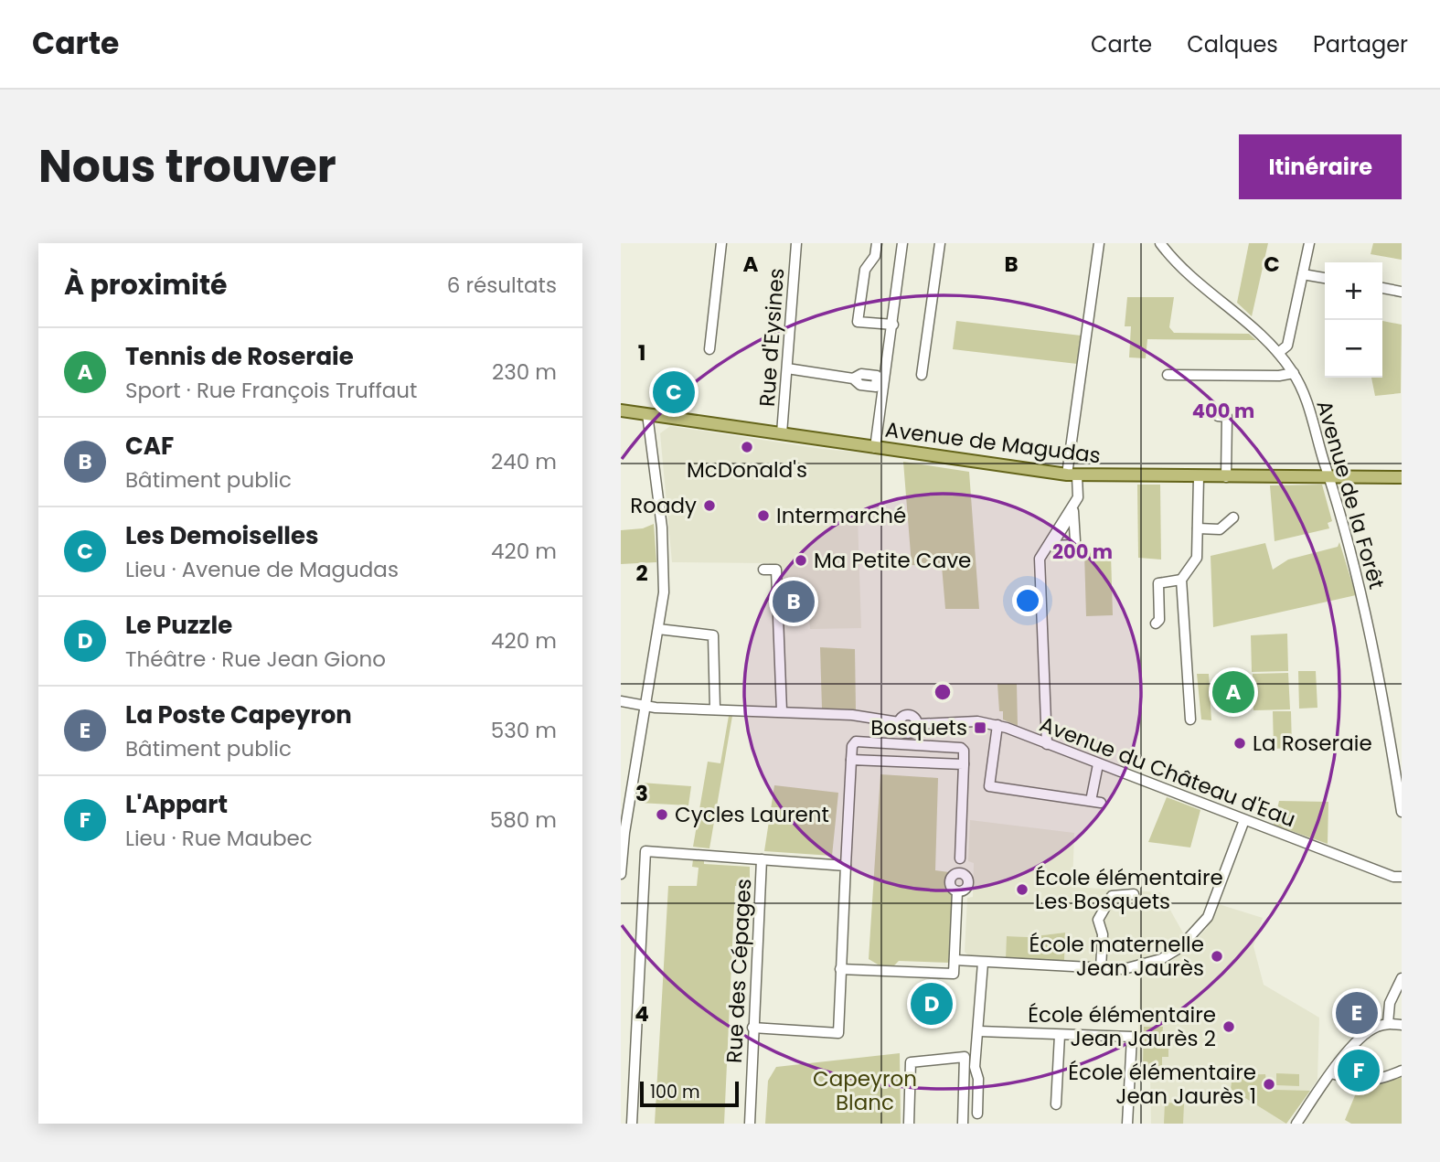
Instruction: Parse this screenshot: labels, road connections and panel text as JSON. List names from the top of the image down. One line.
{"streets":{"main road":["Avenue de Magudas"],"street":["Rue d'Eysines","Avenue de la Forêt","Avenue du Château d'Eau","Rue des Cépages"]},"crossings":[["Rue d'Eysines","Avenue de Magudas"],["Avenue de Magudas","Avenue de la Forêt"]],"parks":["Capeyron Blanc"],"places":{"other":["McDonald's","Roady","Intermarché","Ma Petite Cave","La Roseraie","Cycles Laurent","École élémentaire Les Bosquets","École maternelle Jean Jaurès","École élémentaire Jean Jaurès 2","École élémentaire Jean Jaurès 1"],"transit":["Bosquets"]},"scale_bar":"100 m","page":{"header":"Carte","nav":["Carte","Calques","Partager"],"title":"Nous trouver","buttons":"Itinéraire","heading":["À proximité","6 résultats"],"map_buttons":["+","−"],"list":[{"mark":"A","name":"Tennis de Roseraie","note":"Sport · Rue François Truffaut","value":"230 m"},{"mark":"B","name":"CAF","note":"Bâtiment public","value":"240 m"},{"mark":"C","name":"Les Demoiselles","note":"Lieu · Avenue de Magudas","value":"420 m"},{"mark":"D","name":"Le Puzzle","note":"Théâtre · Rue Jean Giono","value":"420 m"},{"mark":"E","name":"La Poste Capeyron","note":"Bâtiment public","value":"530 m"},{"mark":"F","name":"L'Appart","note":"Lieu · Rue Maubec","value":"580 m"}],"pins":["C","B","A","D","E","F"],"scale":"100 m"},"grid":{"columns":["A","B","C"],"rows":["1","2","3","4"]},"rings":["400 m","200 m"]}
